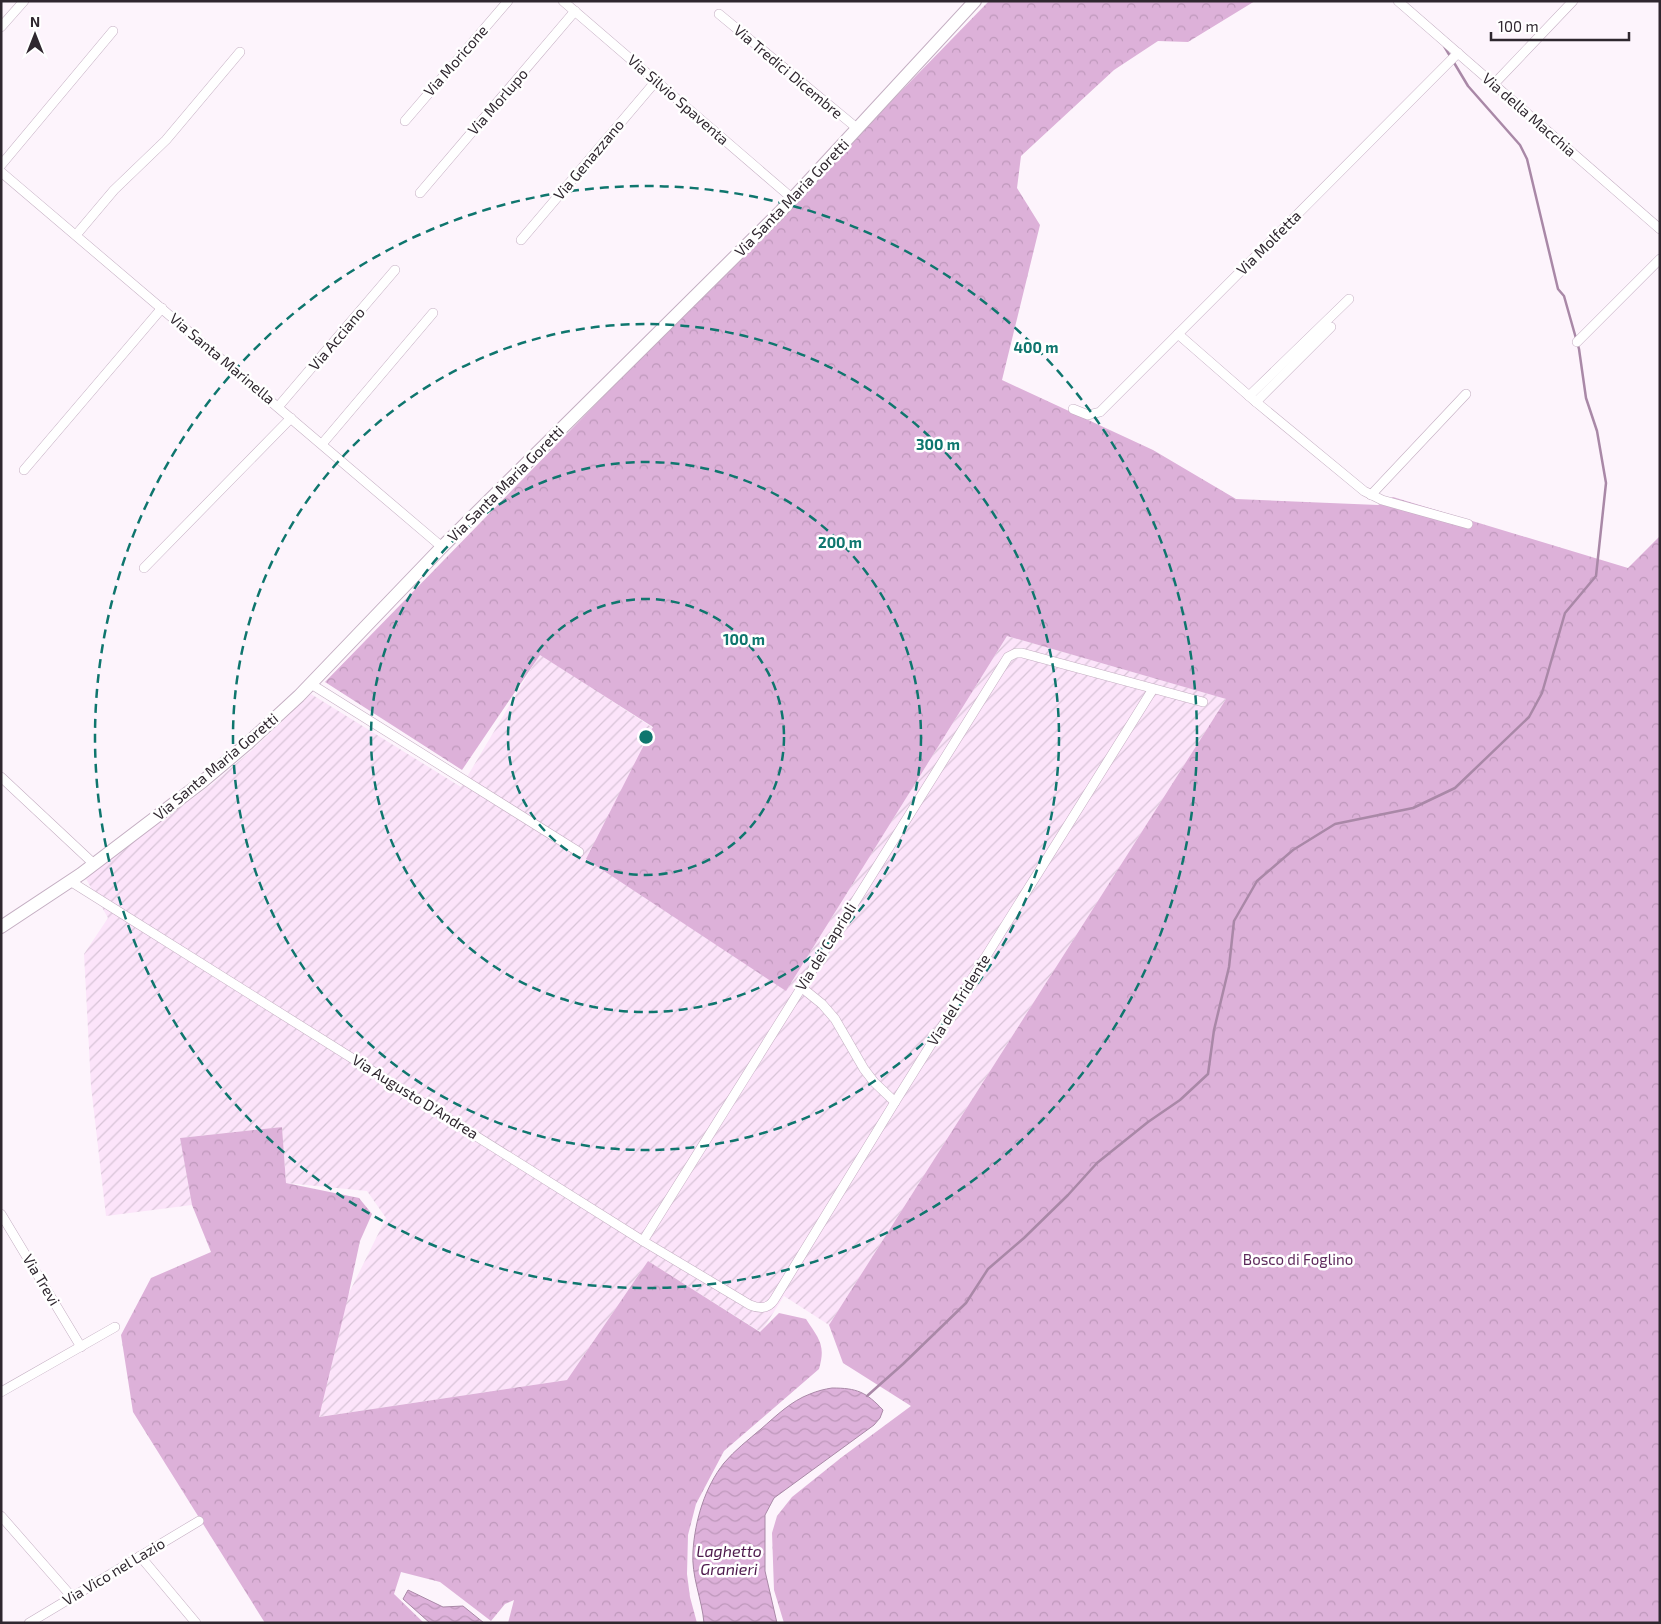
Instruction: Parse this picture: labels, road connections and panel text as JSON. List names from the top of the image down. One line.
{"streets":{"main road":["Via Santa Maria Goretti"],"street":["Via Moricone","Via Tredici Dicembre","Via Silvio Spaventa","Via Morlupo","Via della Macchia","Via Genazzano","Via Molfetta","Via Acciano","Via Santa Marinella","Via dei Caprioli","Via del Tridente","Via Augusto D'Andrea","Via Trevi","Via Vico nel Lazio"]},"crossings":[["Via Tredici Dicembre","Via Santa Maria Goretti"],["Via Silvio Spaventa","Via Morlupo"],["Via Silvio Spaventa","Via Genazzano"],["Via Silvio Spaventa","Via Santa Maria Goretti"],["Via della Macchia","Via Molfetta"],["Via Santa Maria Goretti","Via Santa Marinella"],["Via Santa Maria Goretti","Via Augusto D'Andrea"],["Via Acciano","Via Santa Marinella"],["Via dei Caprioli","Via del Tridente"],["Via dei Caprioli","Via Augusto D'Andrea"],["Via del Tridente","Via Augusto D'Andrea"]],"water":["Laghetto Granieri"],"parks":["Bosco di Foglino"],"scale_bar":"100 m","north":"top","rings":["400 m","300 m","200 m","100 m"]}
